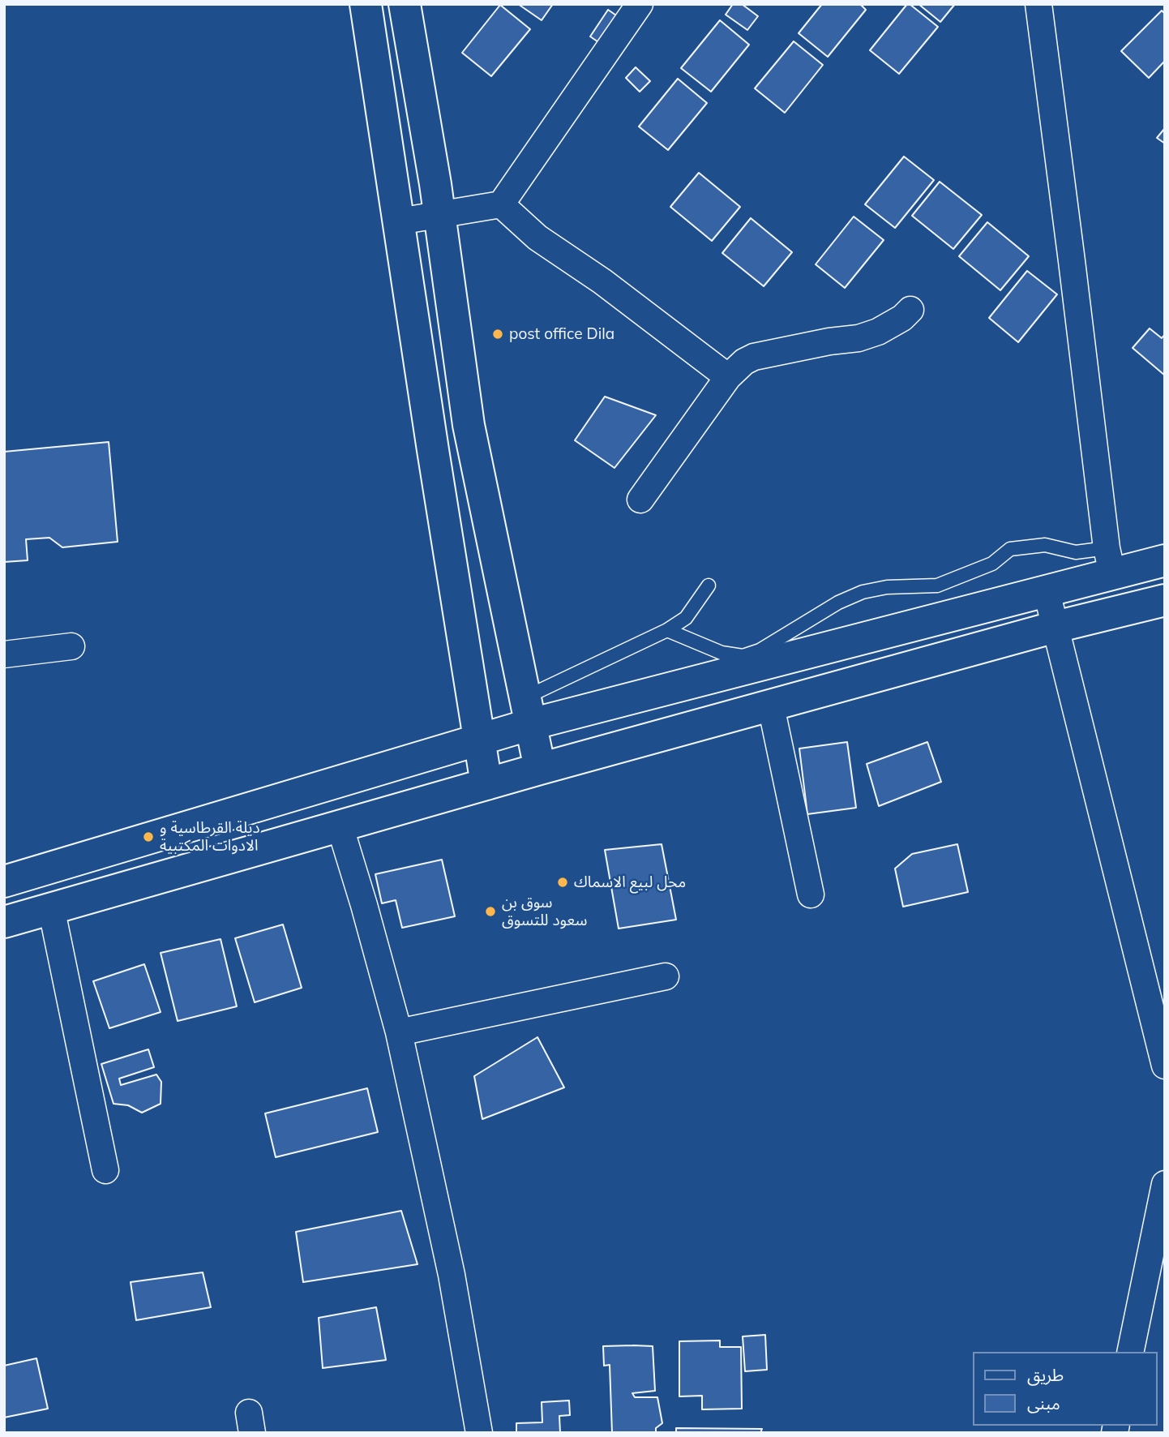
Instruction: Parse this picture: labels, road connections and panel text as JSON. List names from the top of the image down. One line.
{"places":["post office Dila","ديلة القرطاسية و الادوات المكتبية","محل لبيع الاسماك","سوق بن سعود للتسوق"],"legend":["طريق","مبنى"]}
